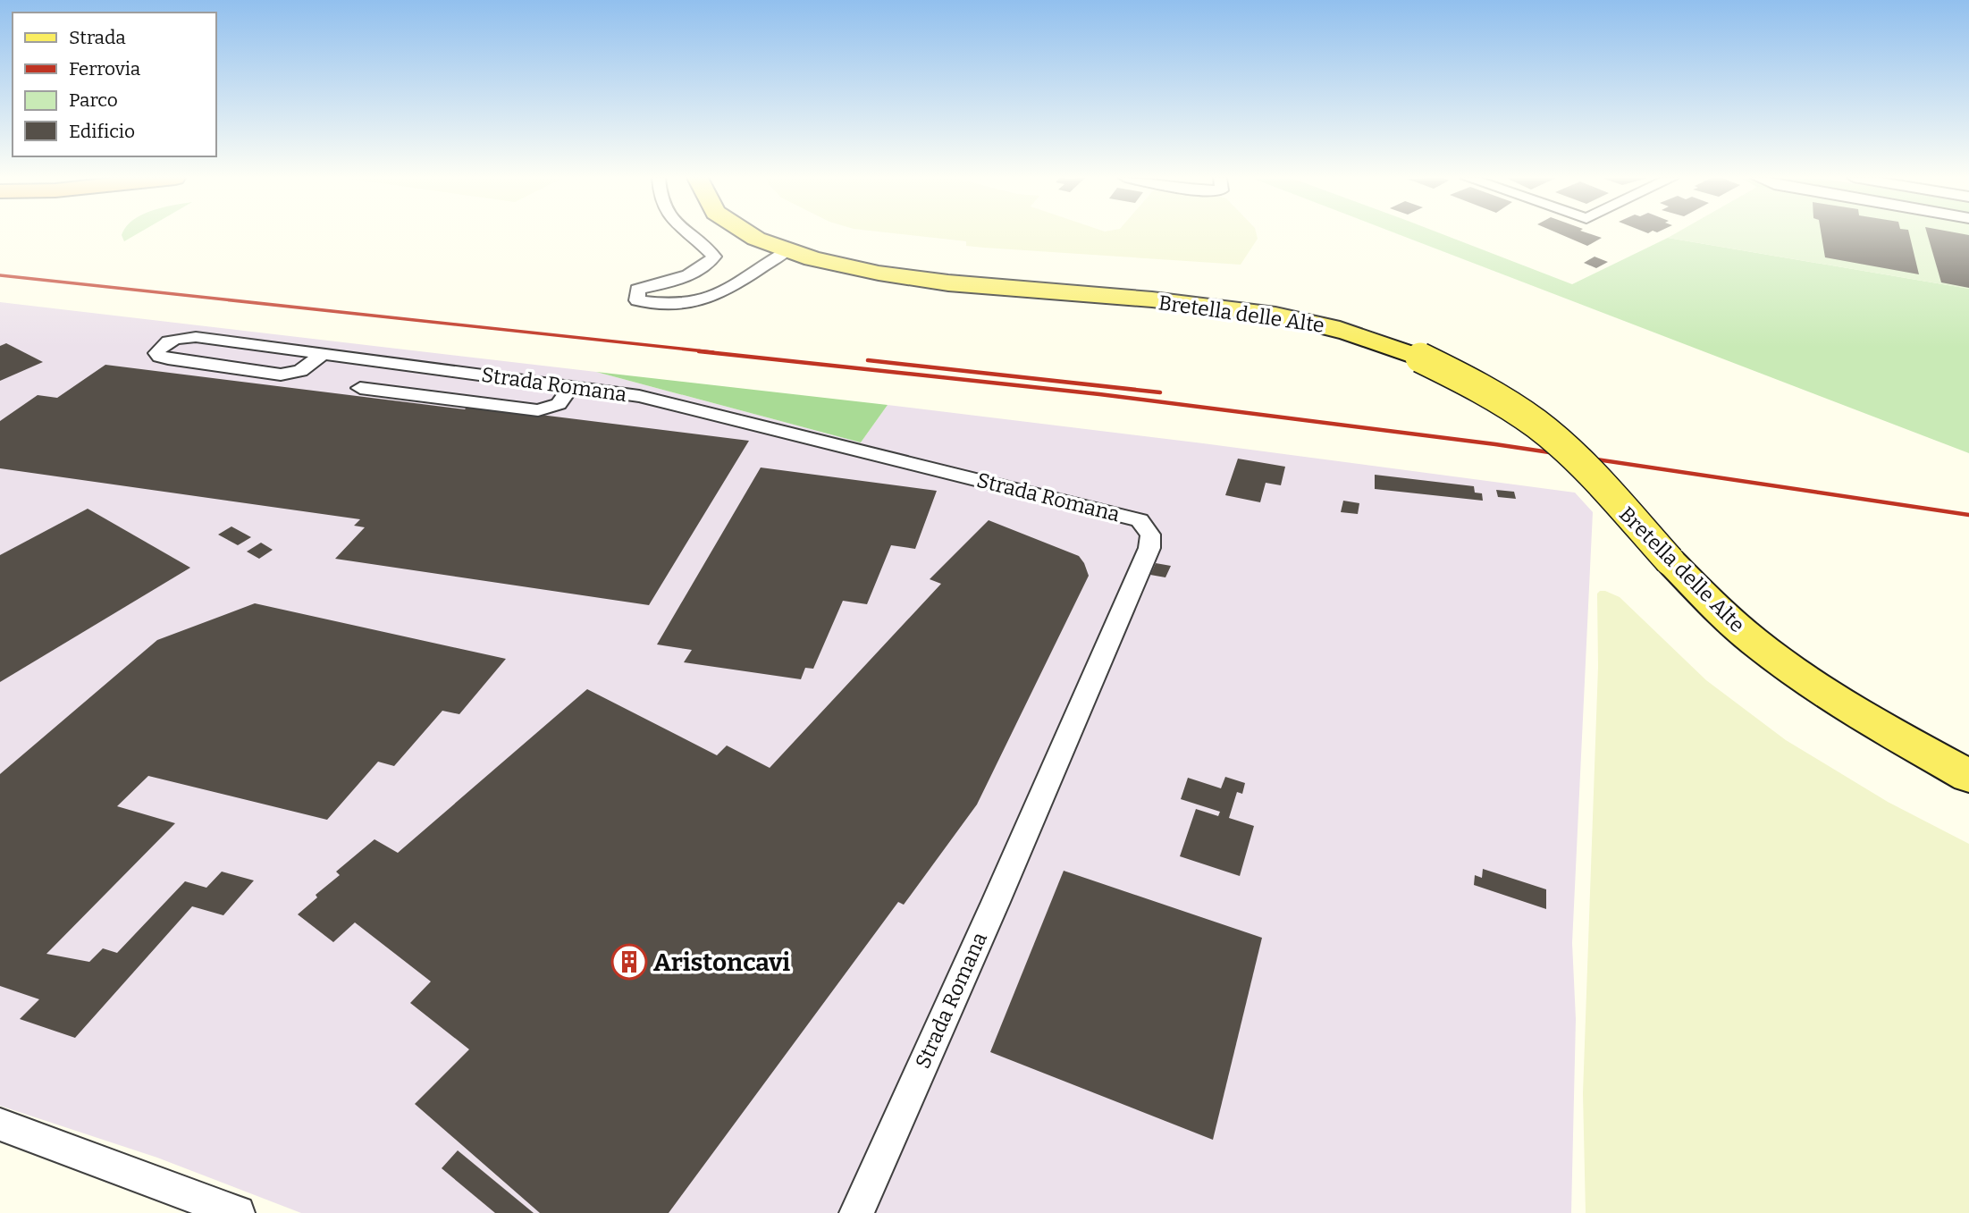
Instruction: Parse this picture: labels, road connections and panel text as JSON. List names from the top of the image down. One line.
{"streets":{"main road":["Bretella delle Alte"],"street":["Strada Romana"]},"places":{"building":["Aristoncavi"]},"legend":["Strada","Ferrovia","Parco","Edificio"]}
